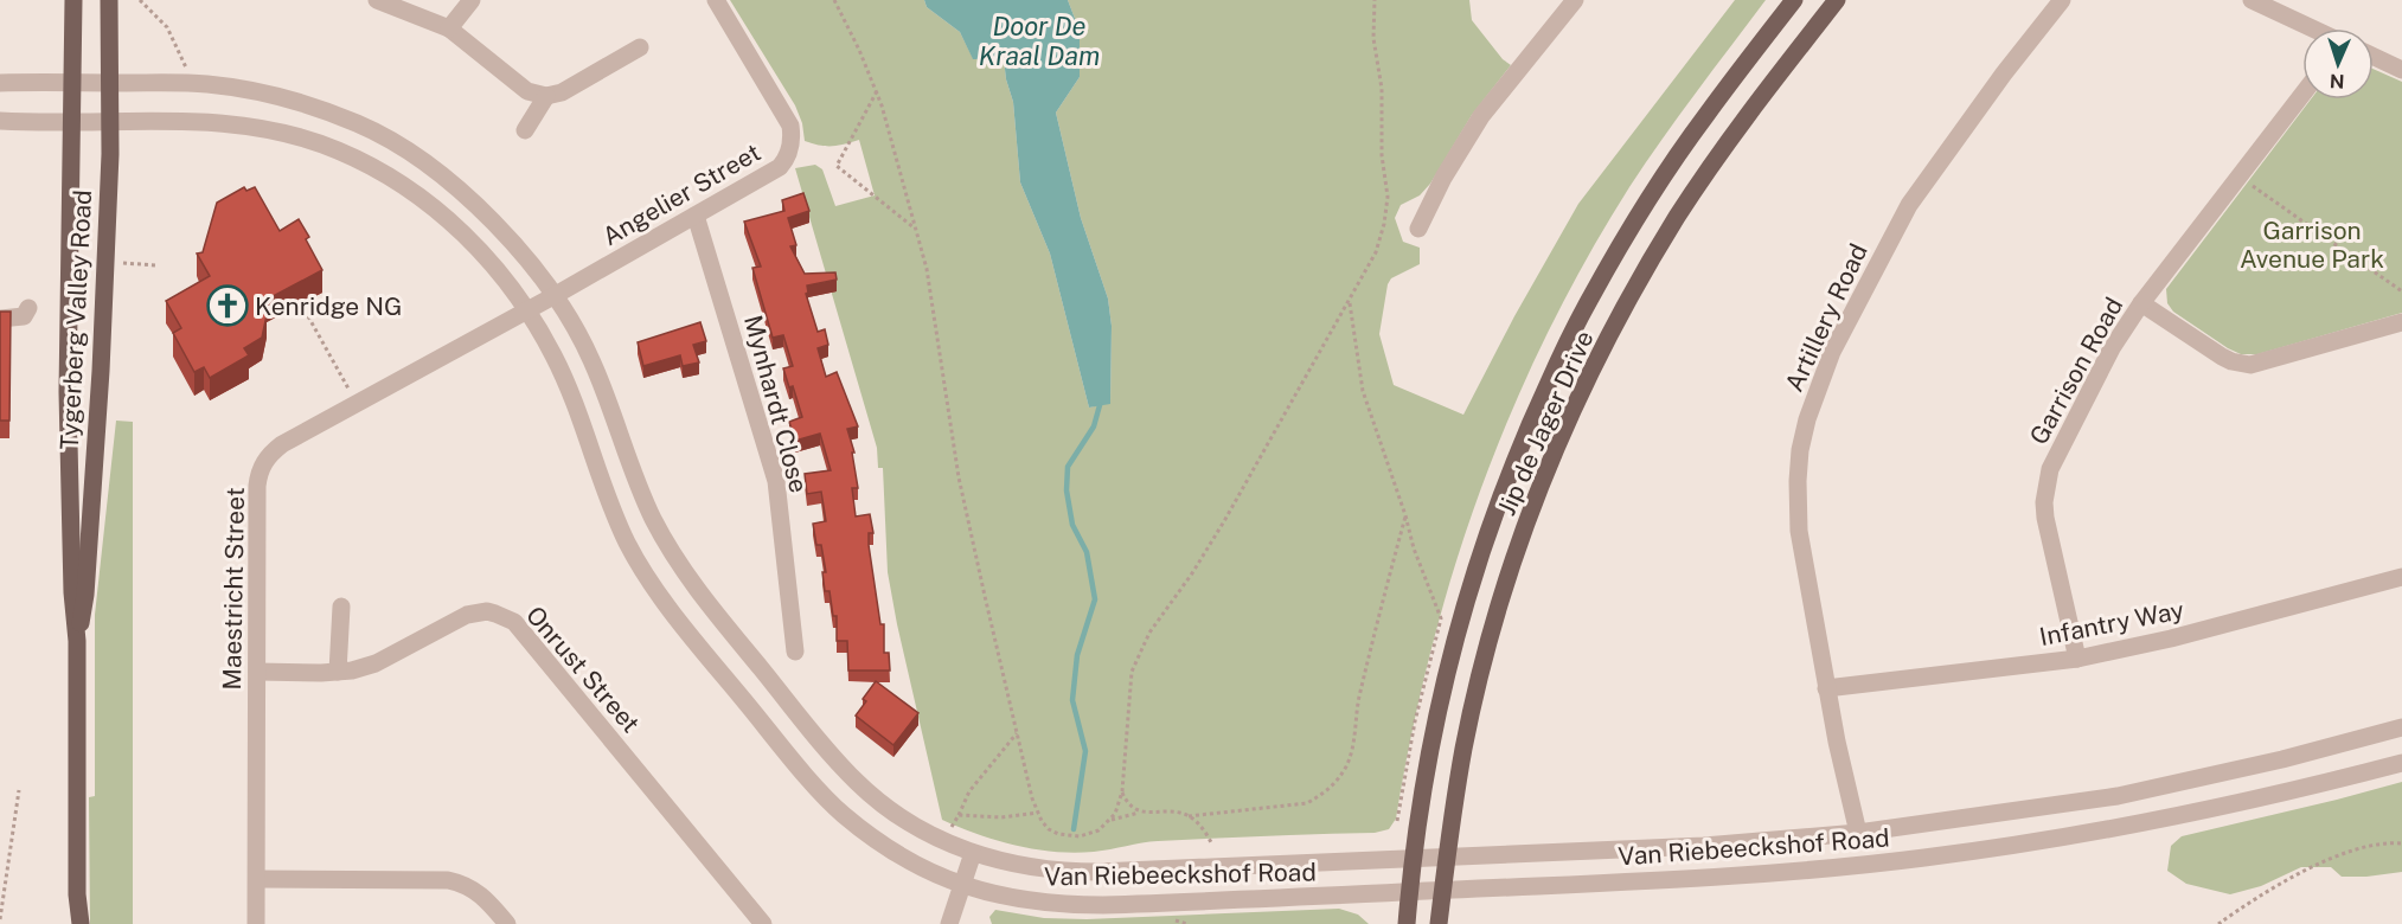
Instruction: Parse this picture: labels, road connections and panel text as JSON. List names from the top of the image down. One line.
{"streets":{"main road":["Tygerberg Valley Road","Jip de Jager Drive"],"street":["Angelier Street","Artillery Road","Garrison Road","Mynhardt Close","Maestricht Street","Infantry Way","Onrust Street","Van Riebeeckshof Road"]},"crossings":[["Angelier Street","Mynhardt Close"],["Angelier Street","Maestricht Street"],["Angelier Street","Van Riebeeckshof Road"],["Artillery Road","Infantry Way"],["Artillery Road","Van Riebeeckshof Road"],["Tygerberg Valley Road","Van Riebeeckshof Road"],["Garrison Road","Infantry Way"],["Jip de Jager Drive","Van Riebeeckshof Road"],["Maestricht Street","Onrust Street"],["Maestricht Street","Van Riebeeckshof Road"]],"water":["Door De Kraal Dam"],"parks":["Garrison Avenue Park"],"places":{"church":["Kenridge NG"]},"north":"bottom"}
